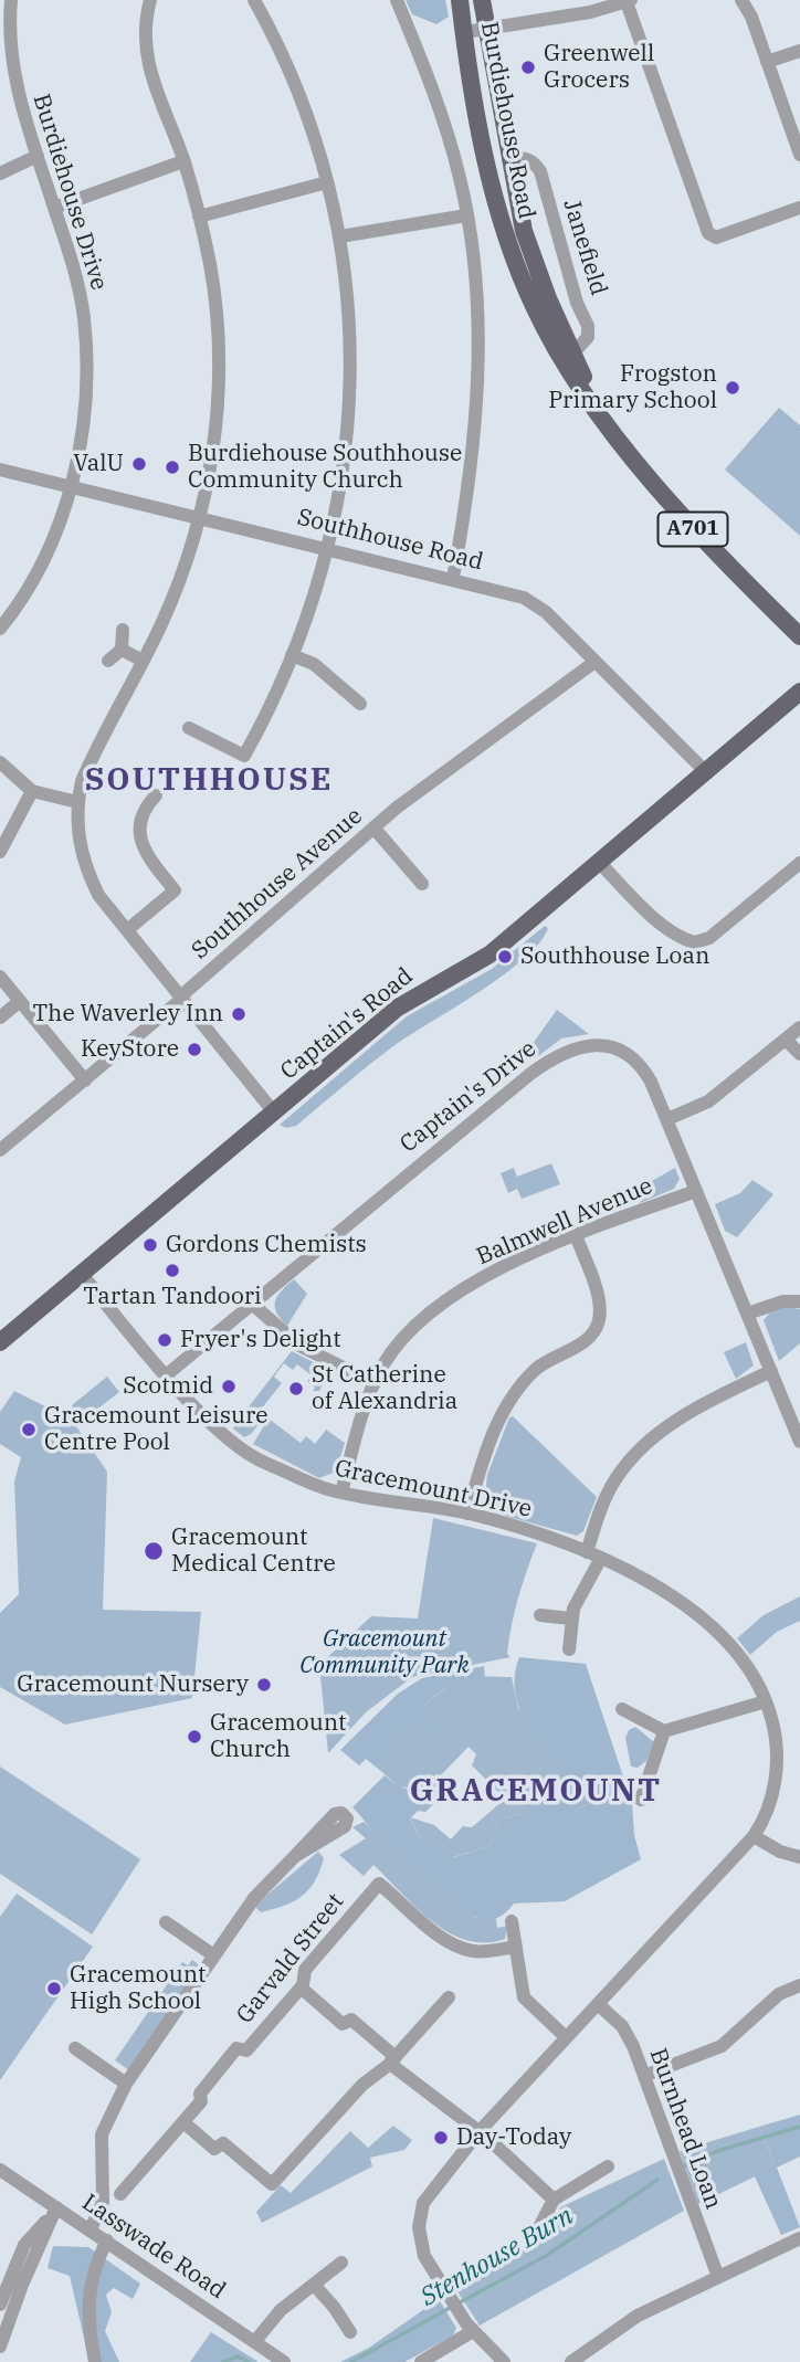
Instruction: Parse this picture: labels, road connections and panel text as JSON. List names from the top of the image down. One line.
{"streets":{"main road":["Burdiehouse Road","A701","Captain's Road"],"street":["Burdiehouse Drive","Janefield","Southhouse Road","Southhouse Avenue","Captain's Drive","Balmwell Avenue","Gracemount Drive","Garvald Street","Burnhead Loan","Lasswade Road"]},"crossings":[["Burdiehouse Road","Janefield"],["Burdiehouse Drive","Southhouse Road"],["Southhouse Road","Southhouse Avenue"],["Southhouse Road","Captain's Road"],["Captain's Road","Gracemount Drive"],["Captain's Drive","Balmwell Avenue"],["Captain's Drive","Gracemount Drive"],["Balmwell Avenue","Gracemount Drive"],["Gracemount Drive","Burnhead Loan"]],"districts":["SOUTHHOUSE","GRACEMOUNT"],"water":["Stenhouse Burn"],"parks":["Gracemount Community Park"],"places":["Greenwell Grocers","Frogston Primary School","ValU","Burdiehouse Southhouse Community Church","Southhouse Loan","The Waverley Inn","KeyStore","Gordons Chemists","Tartan Tandoori","Fryer's Delight","Scotmid","St Catherine of Alexandria","Gracemount Leisure Centre Pool","Gracemount Medical Centre","Gracemount Nursery","Gracemount Church","Gracemount High School","Day-Today"]}
